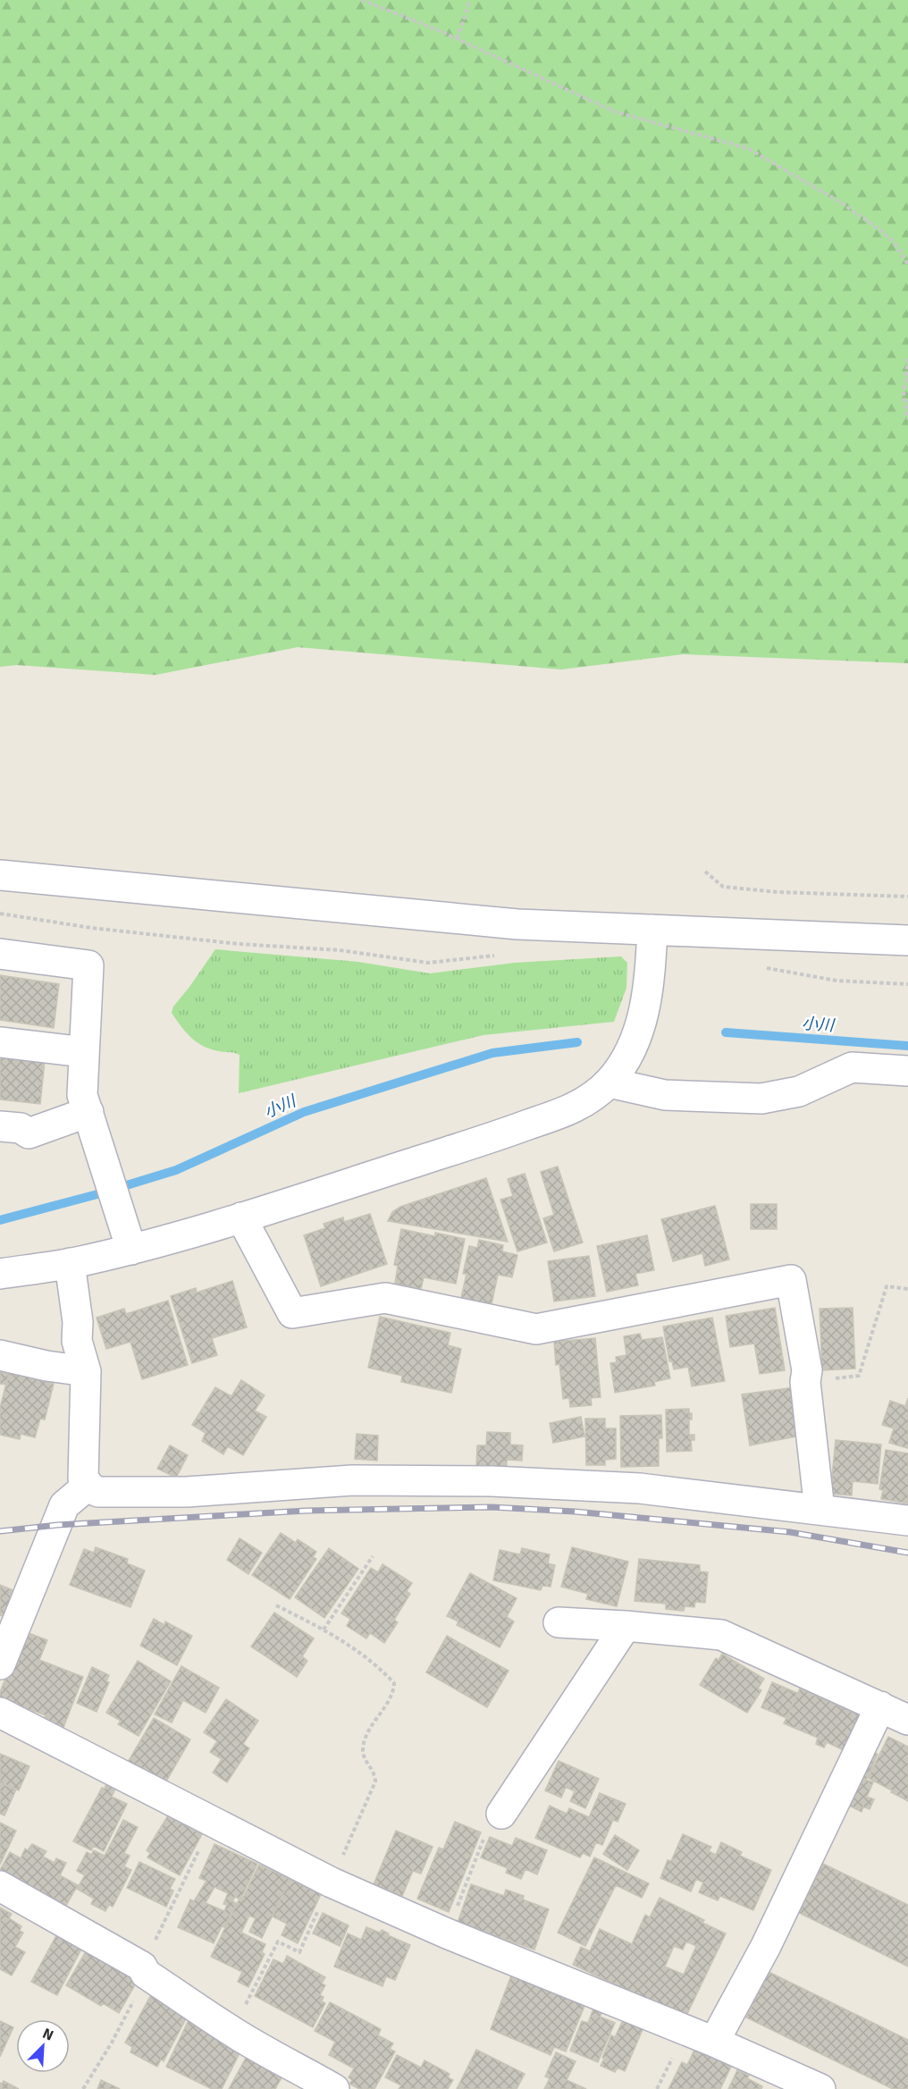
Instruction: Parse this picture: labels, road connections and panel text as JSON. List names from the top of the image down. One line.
{"water":["小川"],"north":"top right"}
